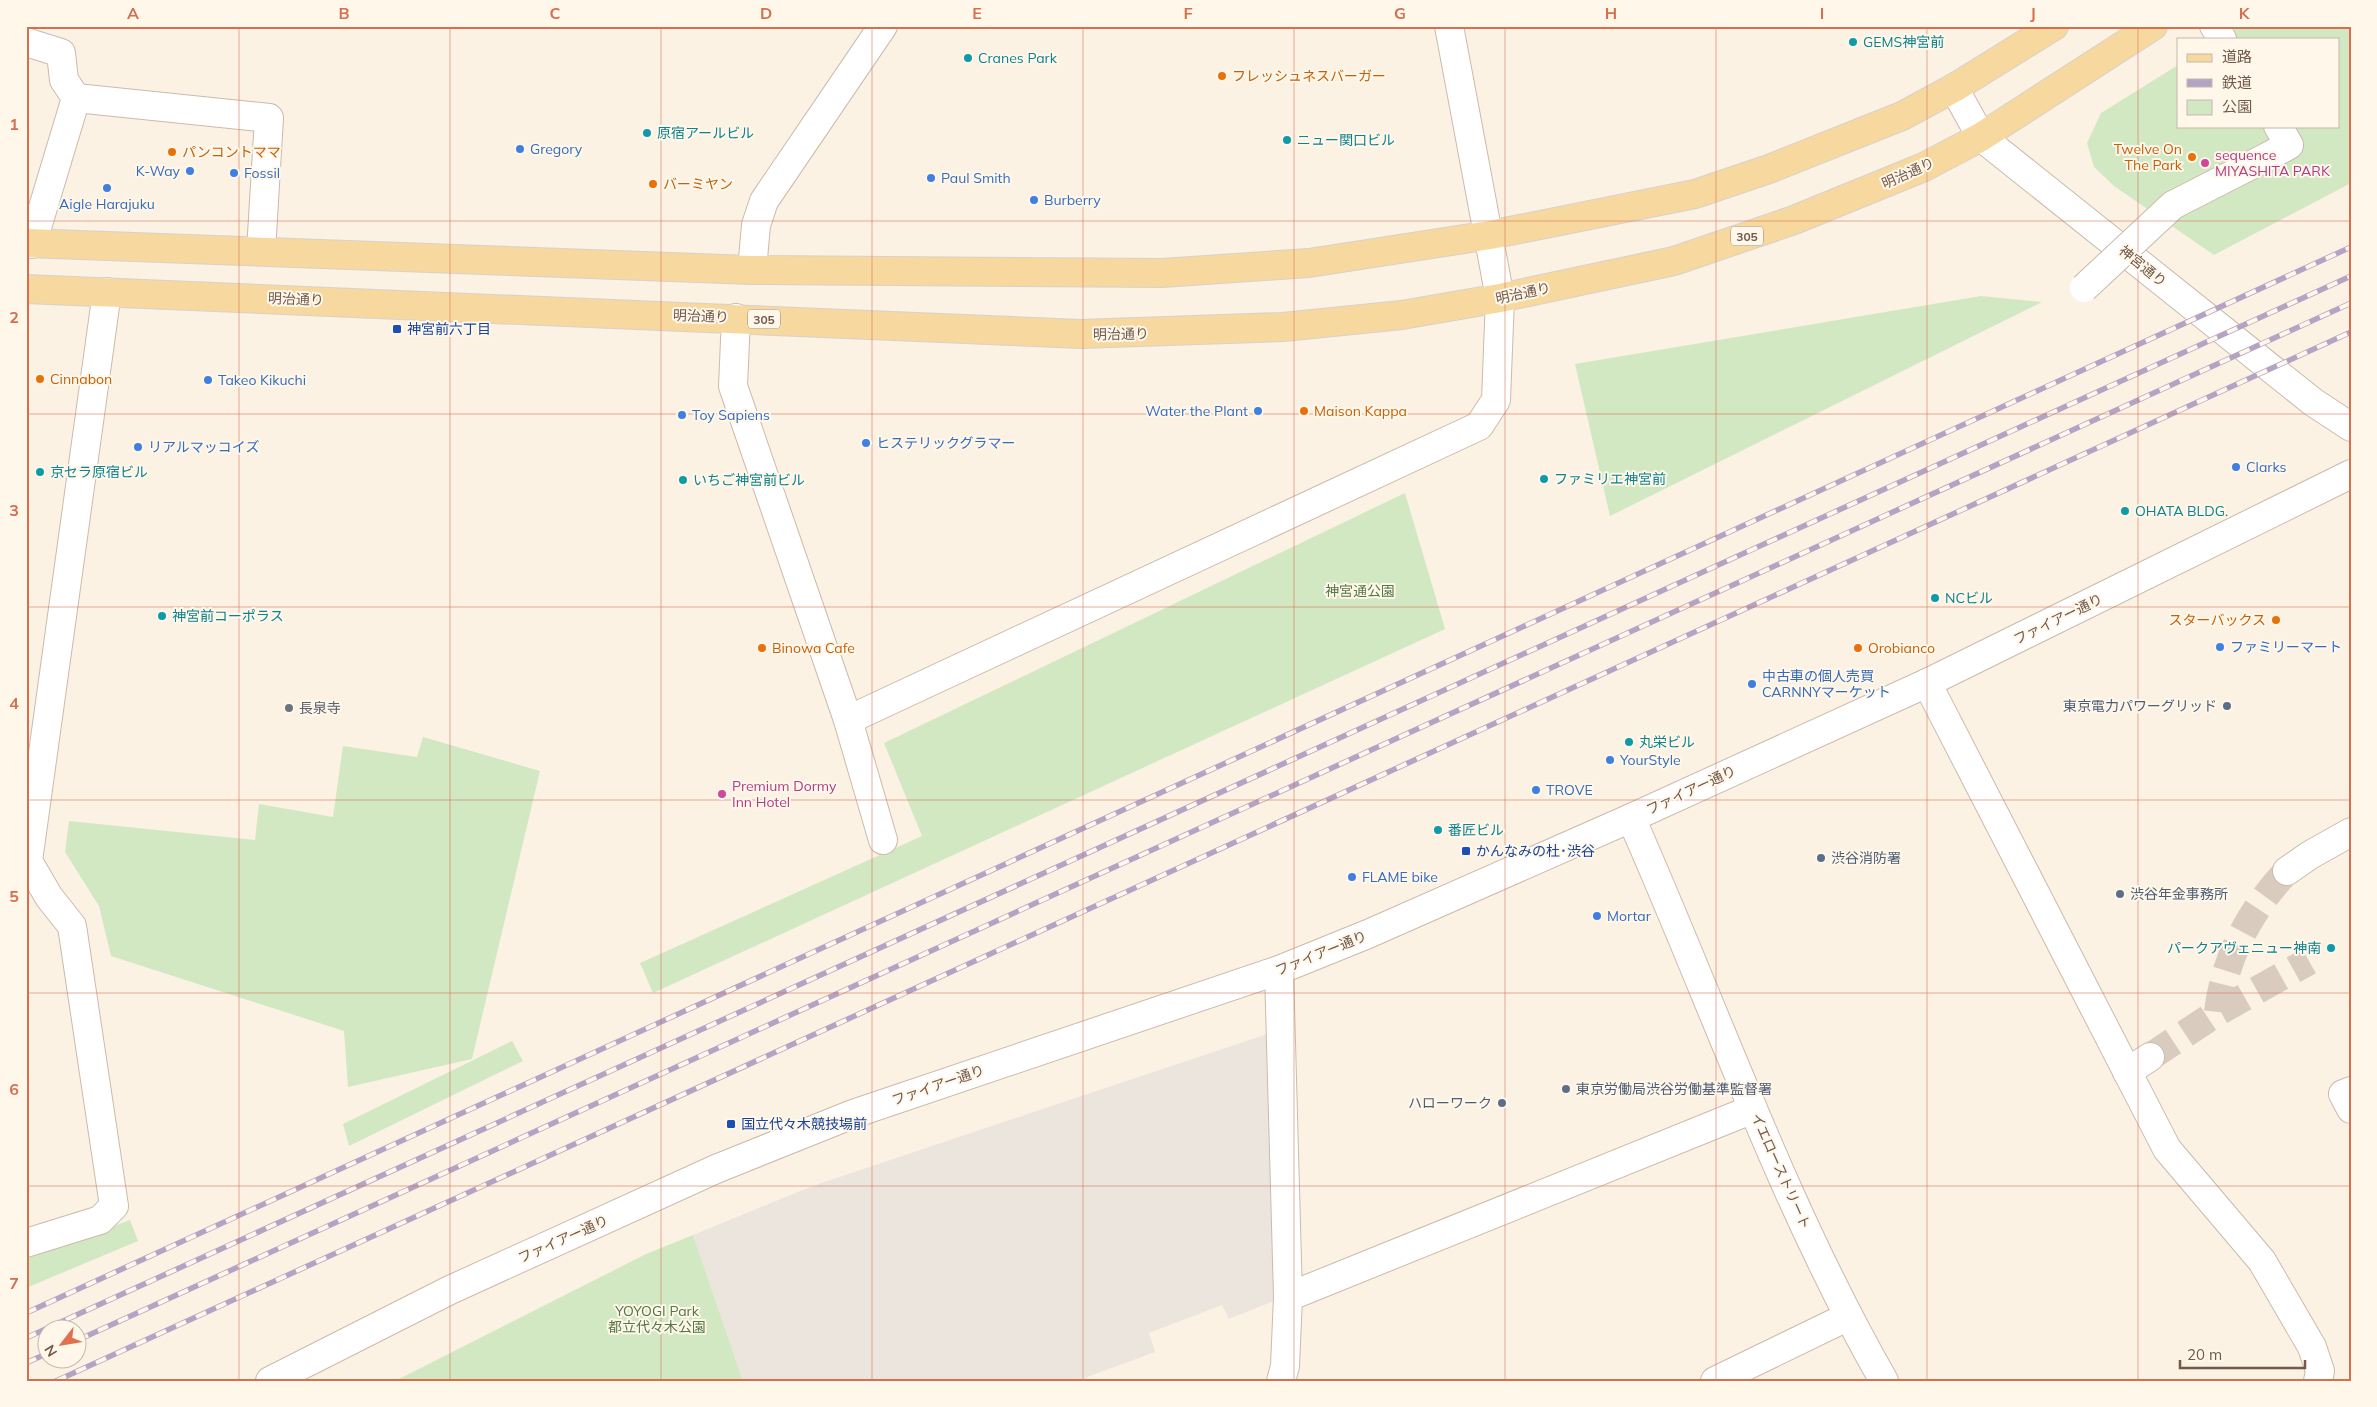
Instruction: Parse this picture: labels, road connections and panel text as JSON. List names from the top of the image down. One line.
{"streets":{"main road":["明治通り","305"],"street":["神宮通り","ファイアー通り","イエローストリート"]},"crossings":[["明治通り","神宮通り"],["ファイアー通り","イエローストリート"]],"parks":["神宮通公園","YOYOGI Park 都立代々木公園"],"places":{"other":["GEMS神宮前","Cranes Park","フレッシュネスバーガー","原宿アールビル","ニュー関口ビル","Gregory","パンコントママ","Twelve On The Park","sequence MIYASHITA PARK","K-Way","Fossil","Paul Smith","バーミヤン","Aigle Harajuku","Burberry","Cinnabon","Takeo Kikuchi","Water the Plant","Maison Kappa","Toy Sapiens","ヒステリックグラマー","リアルマッコイズ","Clarks","京セラ原宿ビル","ファミリエ神宮前","いちご神宮前ビル","OHATA BLDG.","NCビル","神宮前コーポラス","スターバックス","ファミリーマート","Binowa Cafe","Orobianco","中古車の個人売買 CARNNYマーケット","東京電力パワーグリッド","長泉寺","丸栄ビル","YourStyle","TROVE","Premium Dormy Inn Hotel","番匠ビル","渋谷消防署","FLAME bike","渋谷年金事務所","Mortar","パークアヴェニュー神南","東京労働局渋谷労働基準監督署","ハローワーク"],"transit":["神宮前六丁目","かんなみの杜･渋谷","国立代々木競技場前"]},"legend":["道路","鉄道","公園"],"scale_bar":"20 m","north":"bottom left","grid":{"columns":["A","B","C","D","E","F","G","H","I","J","K"],"rows":["1","2","3","4","5","6","7"]}}
